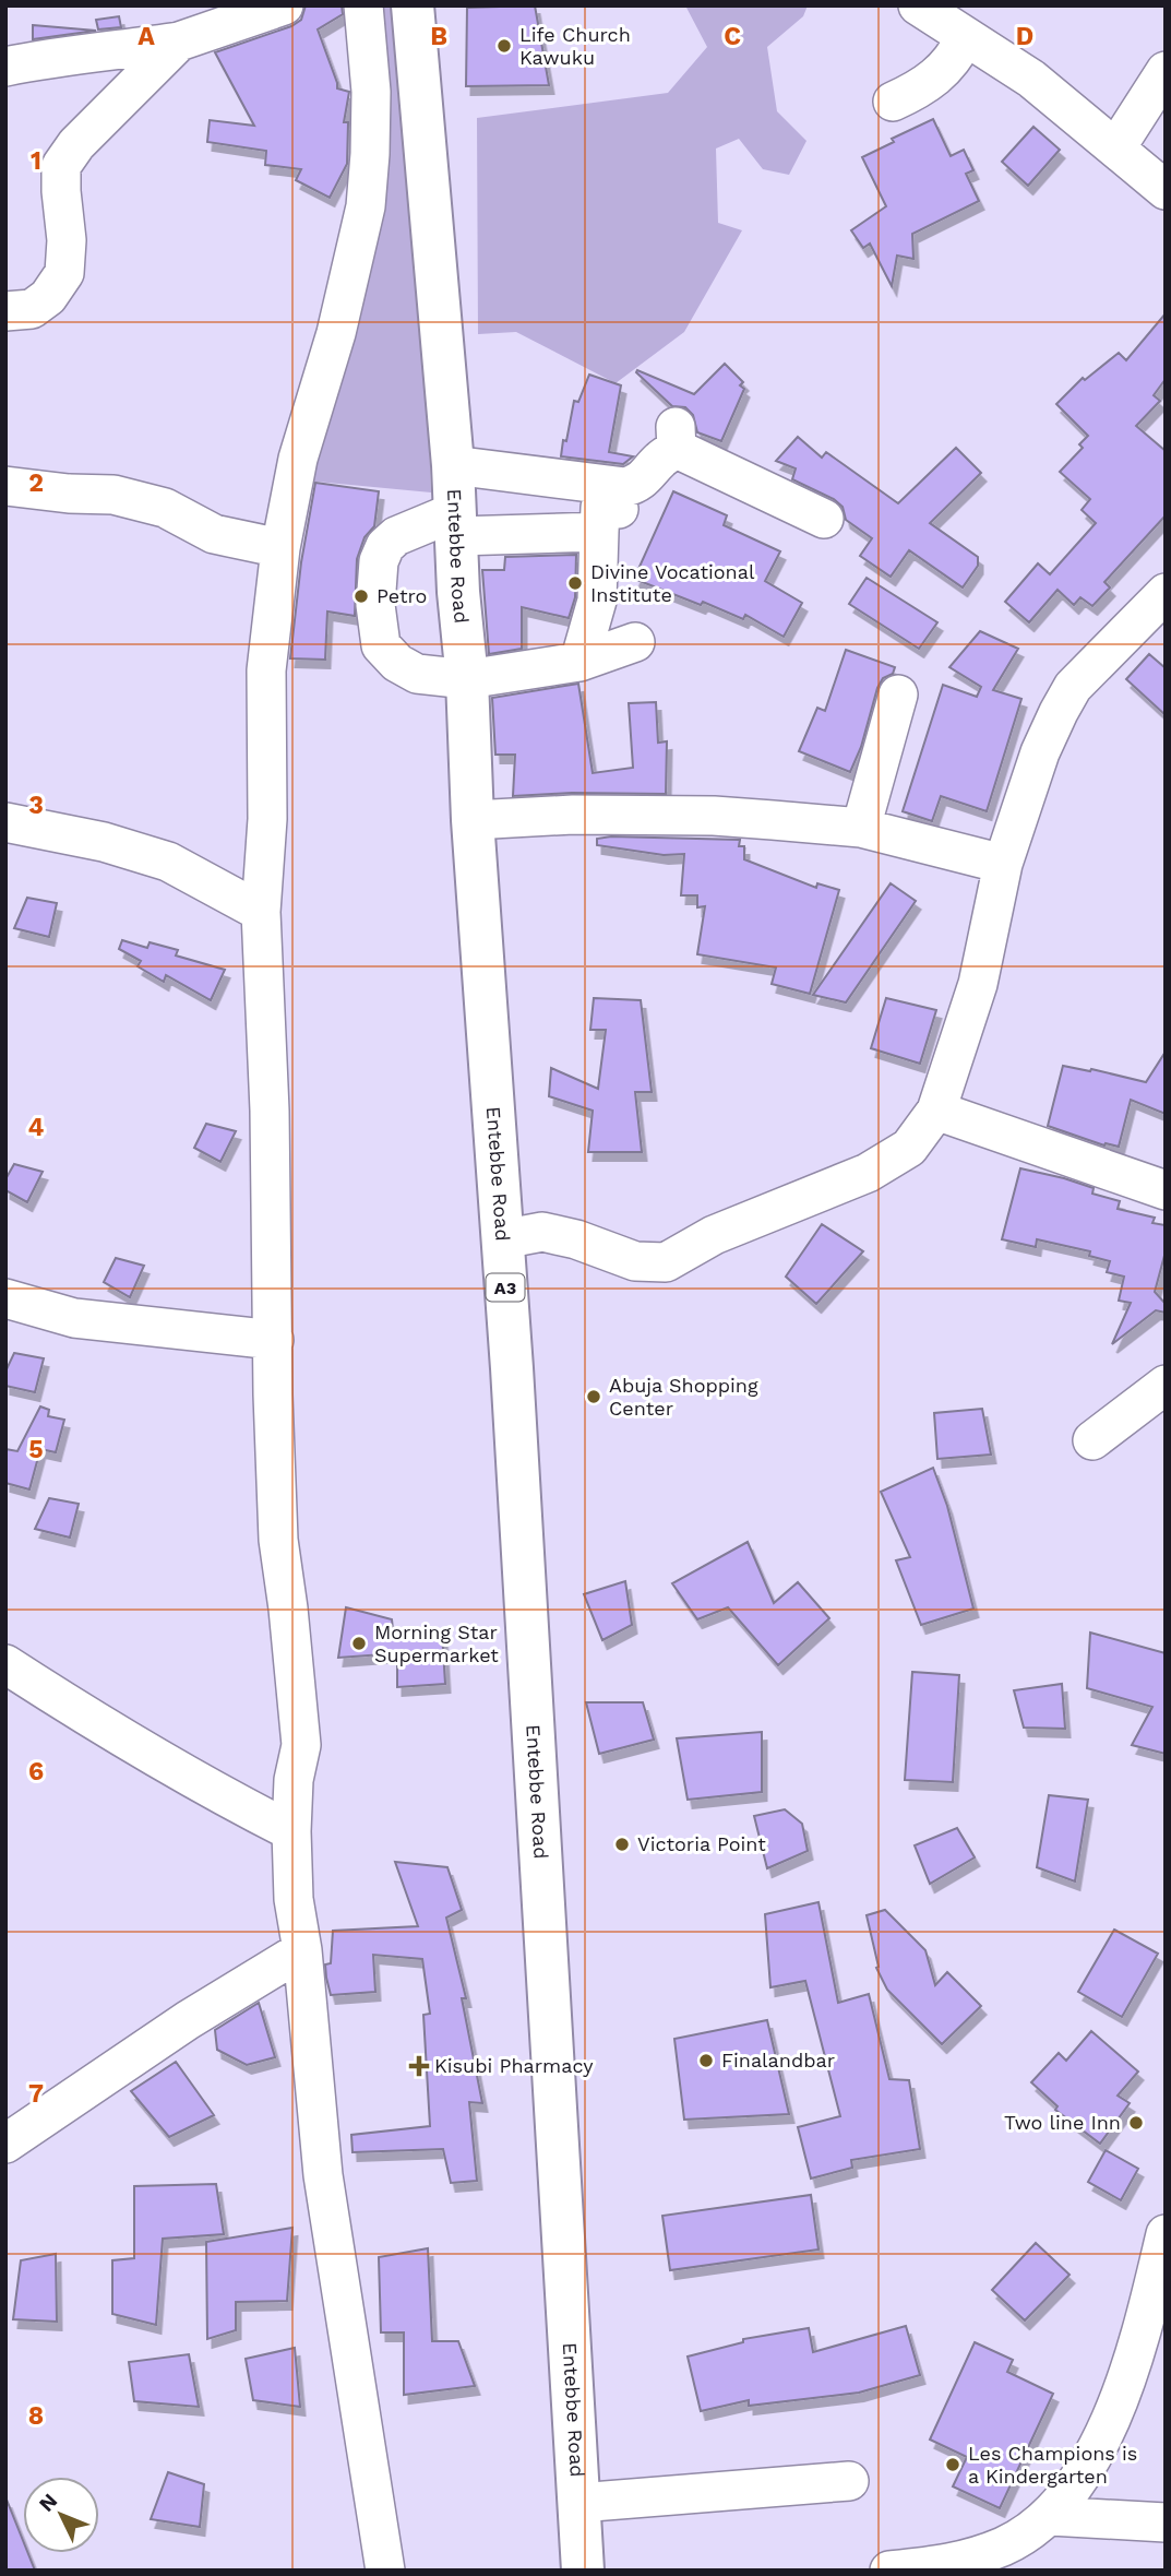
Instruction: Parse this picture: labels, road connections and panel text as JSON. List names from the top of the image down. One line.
{"streets":{"main road":["Entebbe Road","A3"]},"places":{"other":["Life Church Kawuku","Divine Vocational Institute","Petro","Abuja Shopping Center","Morning Star Supermarket","Victoria Point","Finalandbar","Two line Inn","Les Champions is a Kindergarten"],"health":["Kisubi Pharmacy"]},"north":"top left","grid":{"columns":["A","B","C","D"],"rows":["1","2","3","4","5","6","7","8"]}}
